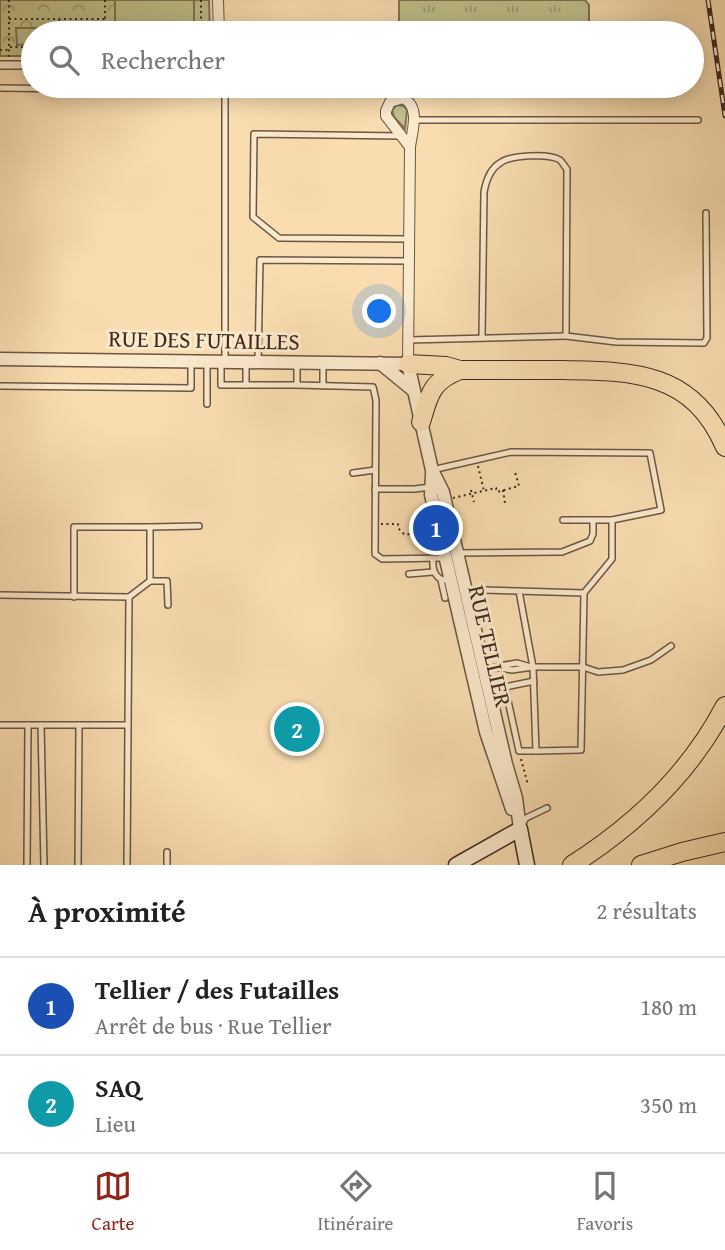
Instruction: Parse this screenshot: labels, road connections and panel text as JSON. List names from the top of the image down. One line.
{"streets":{"main road":["RUE TELLIER"],"street":["RUE DES FUTAILLES"]},"crossings":[["RUE DES FUTAILLES","RUE TELLIER"]],"page":{"search":"Rechercher","pins":["1","2"],"heading":["À proximité","2 résultats"],"list":[{"mark":"1","name":"Tellier / des Futailles","note":"Arrêt de bus · Rue Tellier","value":"180 m"},{"mark":"2","name":"SAQ","note":"Lieu","value":"350 m"}],"nav":["Carte","Itinéraire","Favoris"]}}
